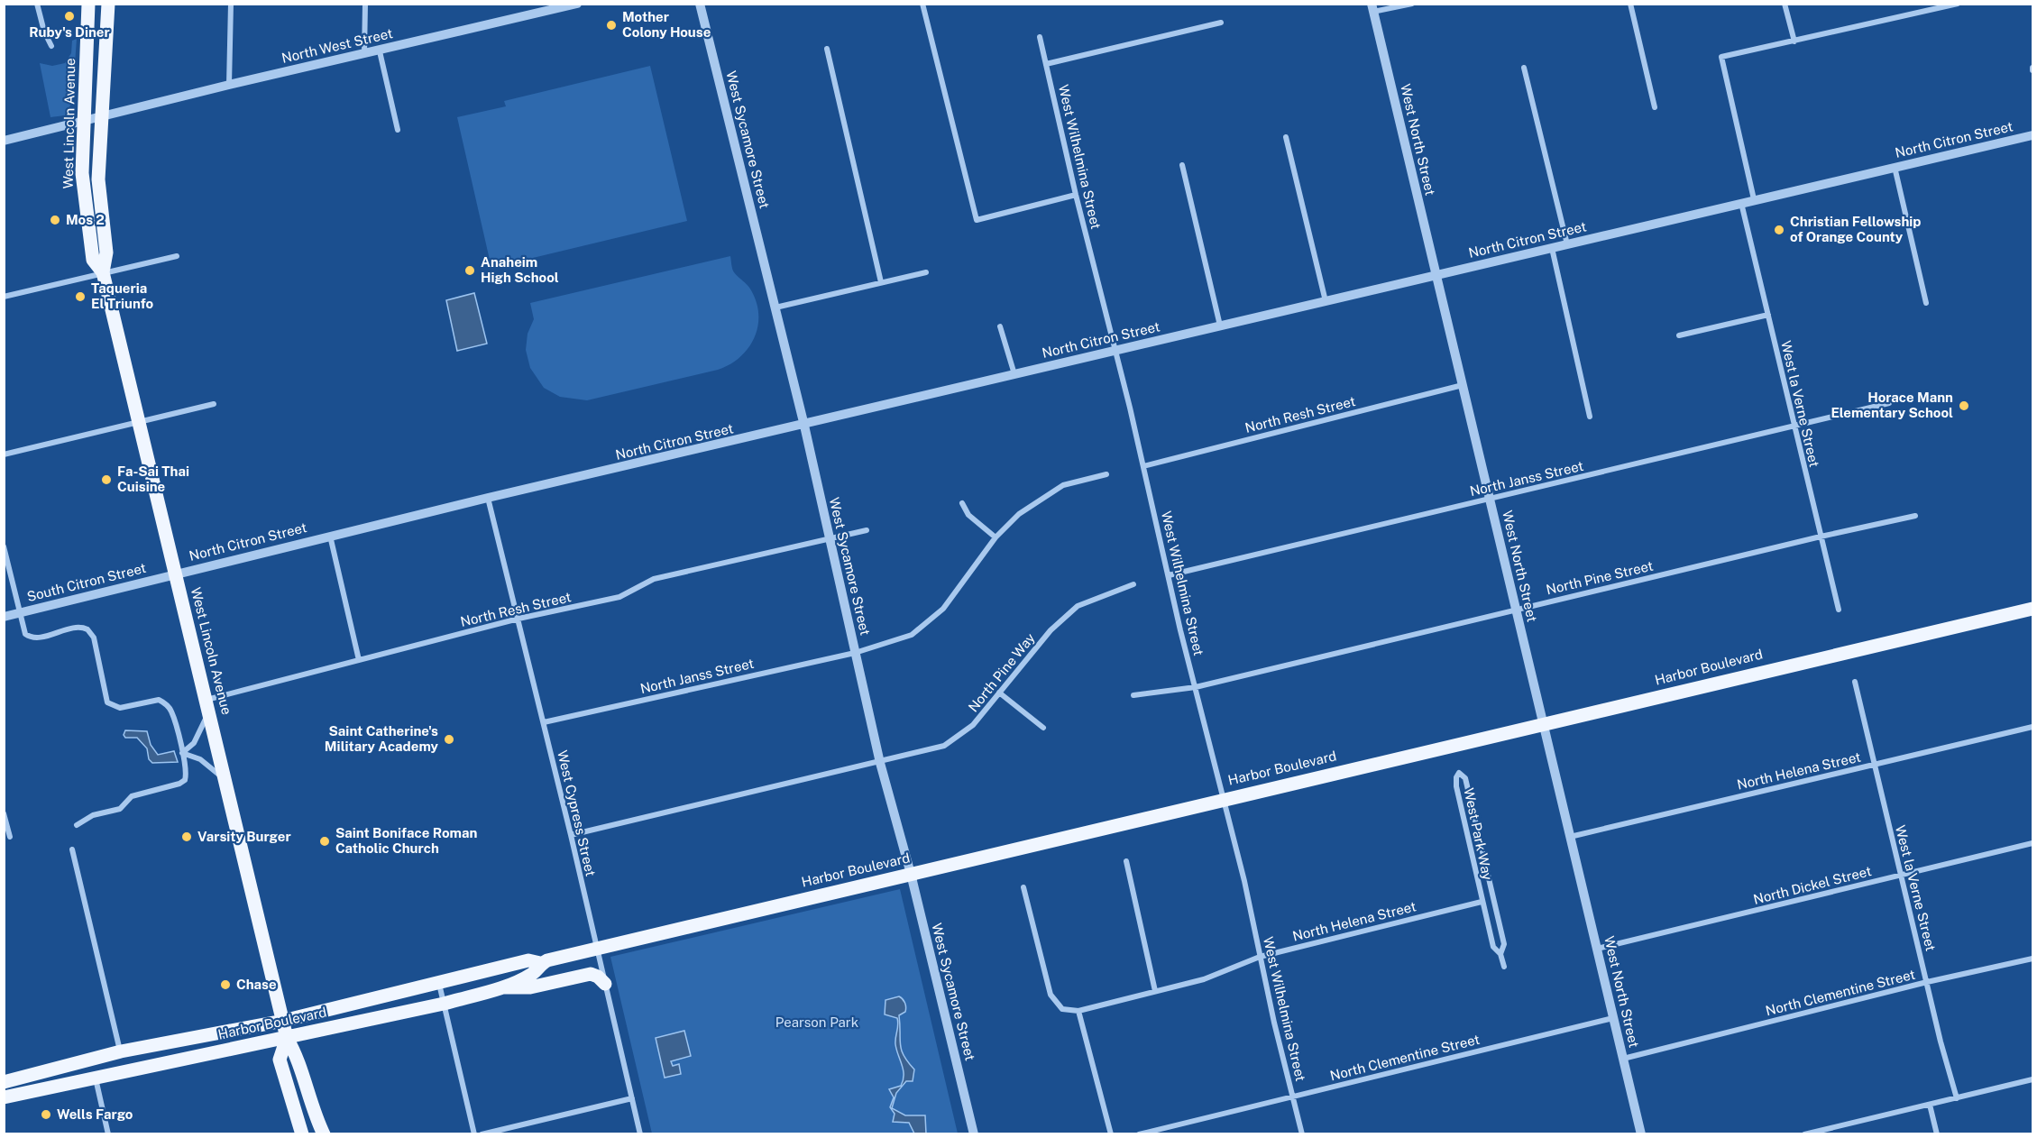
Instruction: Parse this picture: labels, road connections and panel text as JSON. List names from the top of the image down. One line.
{"streets":{"main road":["West Lincoln Avenue","Harbor Boulevard"],"street":["North West Street","West Sycamore Street","West North Street","North Citron Street","West Wilhelmina Street","West la Verne Street","North Resh Street","North Janss Street","North Pine Street","South Citron Street","North Pine Way","North Helena Street","West Cypress Street","West Park Way","North Dickel Street","North Clementine Street"]},"crossings":[["North West Street","West Lincoln Avenue"],["West Lincoln Avenue","North Citron Street"],["West Lincoln Avenue","North Resh Street"],["West Lincoln Avenue","South Citron Street"],["West Lincoln Avenue","Harbor Boulevard"],["West Sycamore Street","North Citron Street"],["West Sycamore Street","North Resh Street"],["West Sycamore Street","North Janss Street"],["West Sycamore Street","Harbor Boulevard"],["West Sycamore Street","North Pine Way"],["West North Street","North Citron Street"],["West North Street","North Resh Street"],["West North Street","North Janss Street"],["West North Street","North Pine Street"],["West North Street","Harbor Boulevard"],["West North Street","North Helena Street"],["West North Street","North Dickel Street"],["West North Street","North Clementine Street"],["North Citron Street","West Wilhelmina Street"],["North Citron Street","West la Verne Street"],["North Citron Street","South Citron Street"],["North Citron Street","West Cypress Street"],["West Wilhelmina Street","North Resh Street"],["West Wilhelmina Street","North Janss Street"],["West Wilhelmina Street","North Pine Street"],["West Wilhelmina Street","Harbor Boulevard"],["West Wilhelmina Street","North Helena Street"],["West Wilhelmina Street","North Clementine Street"],["West la Verne Street","North Janss Street"],["West la Verne Street","North Pine Street"],["West la Verne Street","North Helena Street"],["West la Verne Street","North Dickel Street"],["West la Verne Street","North Clementine Street"],["North Resh Street","West Cypress Street"],["North Janss Street","West Cypress Street"],["Harbor Boulevard","West Cypress Street"],["North Helena Street","West Park Way"]],"parks":["Pearson Park"],"places":["Ruby's Diner","Mother Colony House","Mos 2","Christian Fellowship of Orange County","Anaheim High School","Taqueria El Triunfo","Horace Mann Elementary School","Fa-Sai Thai Cuisine","Saint Catherine's Military Academy","Varsity Burger","Saint Boniface Roman Catholic Church","Chase","Wells Fargo"]}
